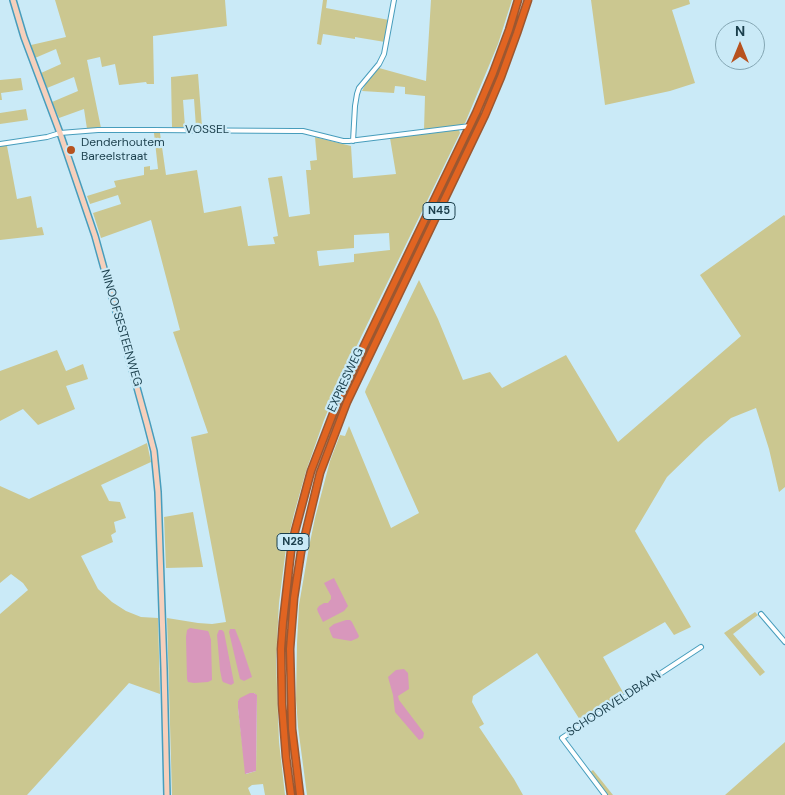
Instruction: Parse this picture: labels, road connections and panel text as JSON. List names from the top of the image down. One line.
{"streets":{"highway":["N45","EXPRESWEG","N28"],"street":["VOSSEL","NINOOFSESTEENWEG","SCHOORVELDBAAN"]},"crossings":[["VOSSEL","NINOOFSESTEENWEG"],["VOSSEL","EXPRESWEG"]],"places":["Denderhoutem Bareelstraat"],"north":"top"}
